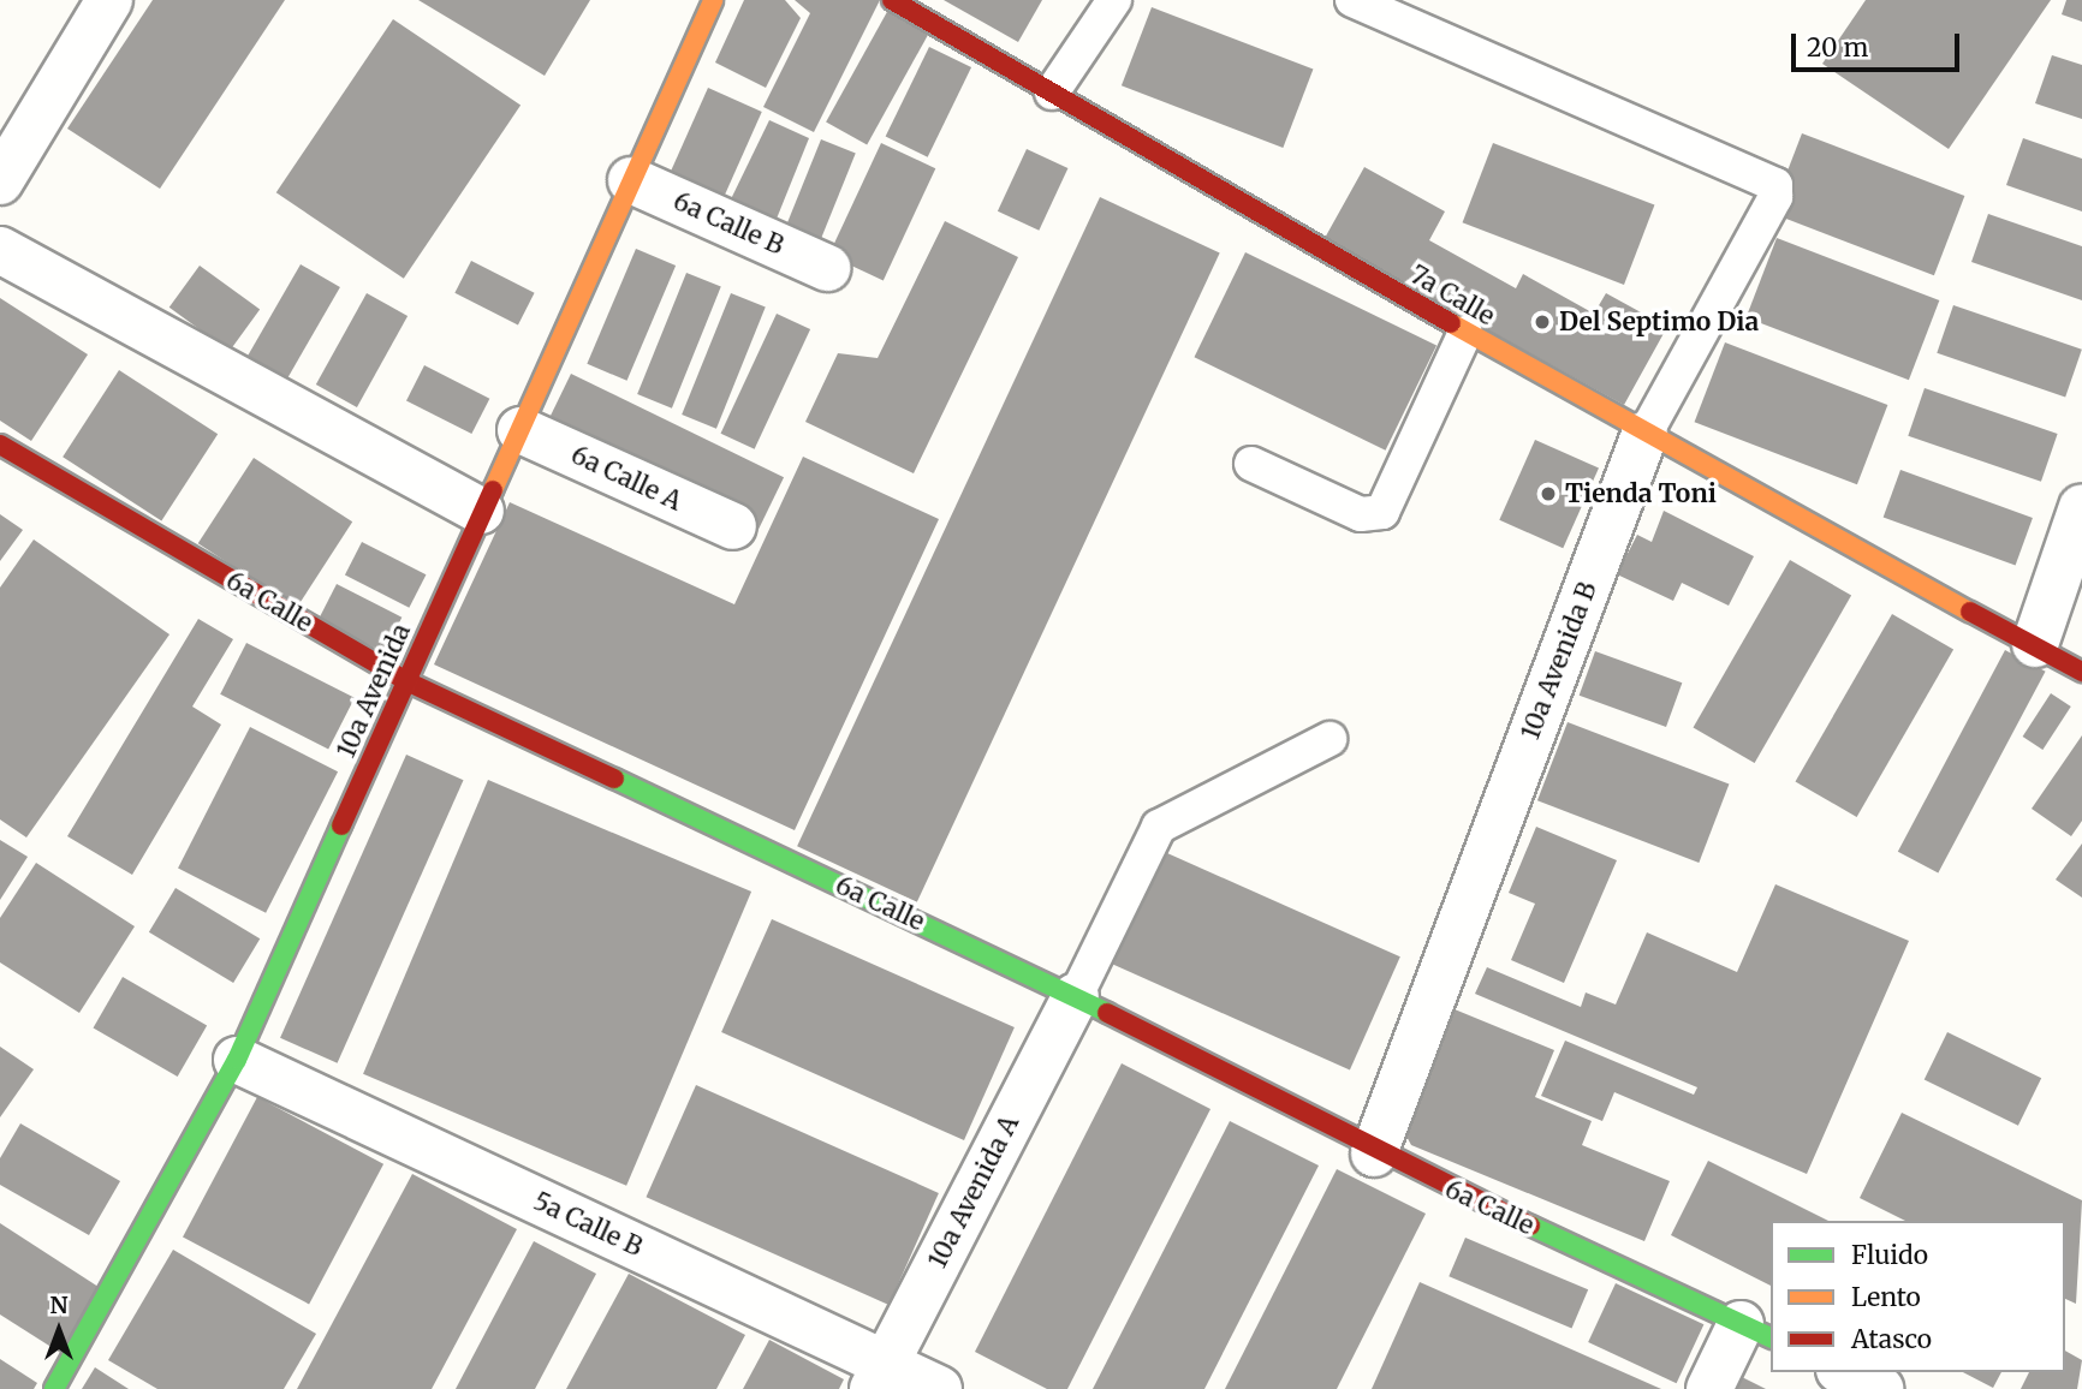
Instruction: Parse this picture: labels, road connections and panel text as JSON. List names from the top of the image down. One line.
{"streets":{"street":["6a Calle B","7a Calle","6a Calle A","6a Calle","10a Avenida B","10a Avenida","10a Avenida A","5a Calle B"]},"crossings":[["6a Calle B","10a Avenida"],["7a Calle","10a Avenida B"],["6a Calle A","10a Avenida"],["6a Calle","10a Avenida B"],["6a Calle","10a Avenida"],["6a Calle","10a Avenida A"],["10a Avenida","5a Calle B"],["10a Avenida A","5a Calle B"]],"places":["Del Septimo Dia","Tienda Toni"],"legend":["Fluido","Lento","Atasco"],"scale_bar":"20 m","north":"top"}
